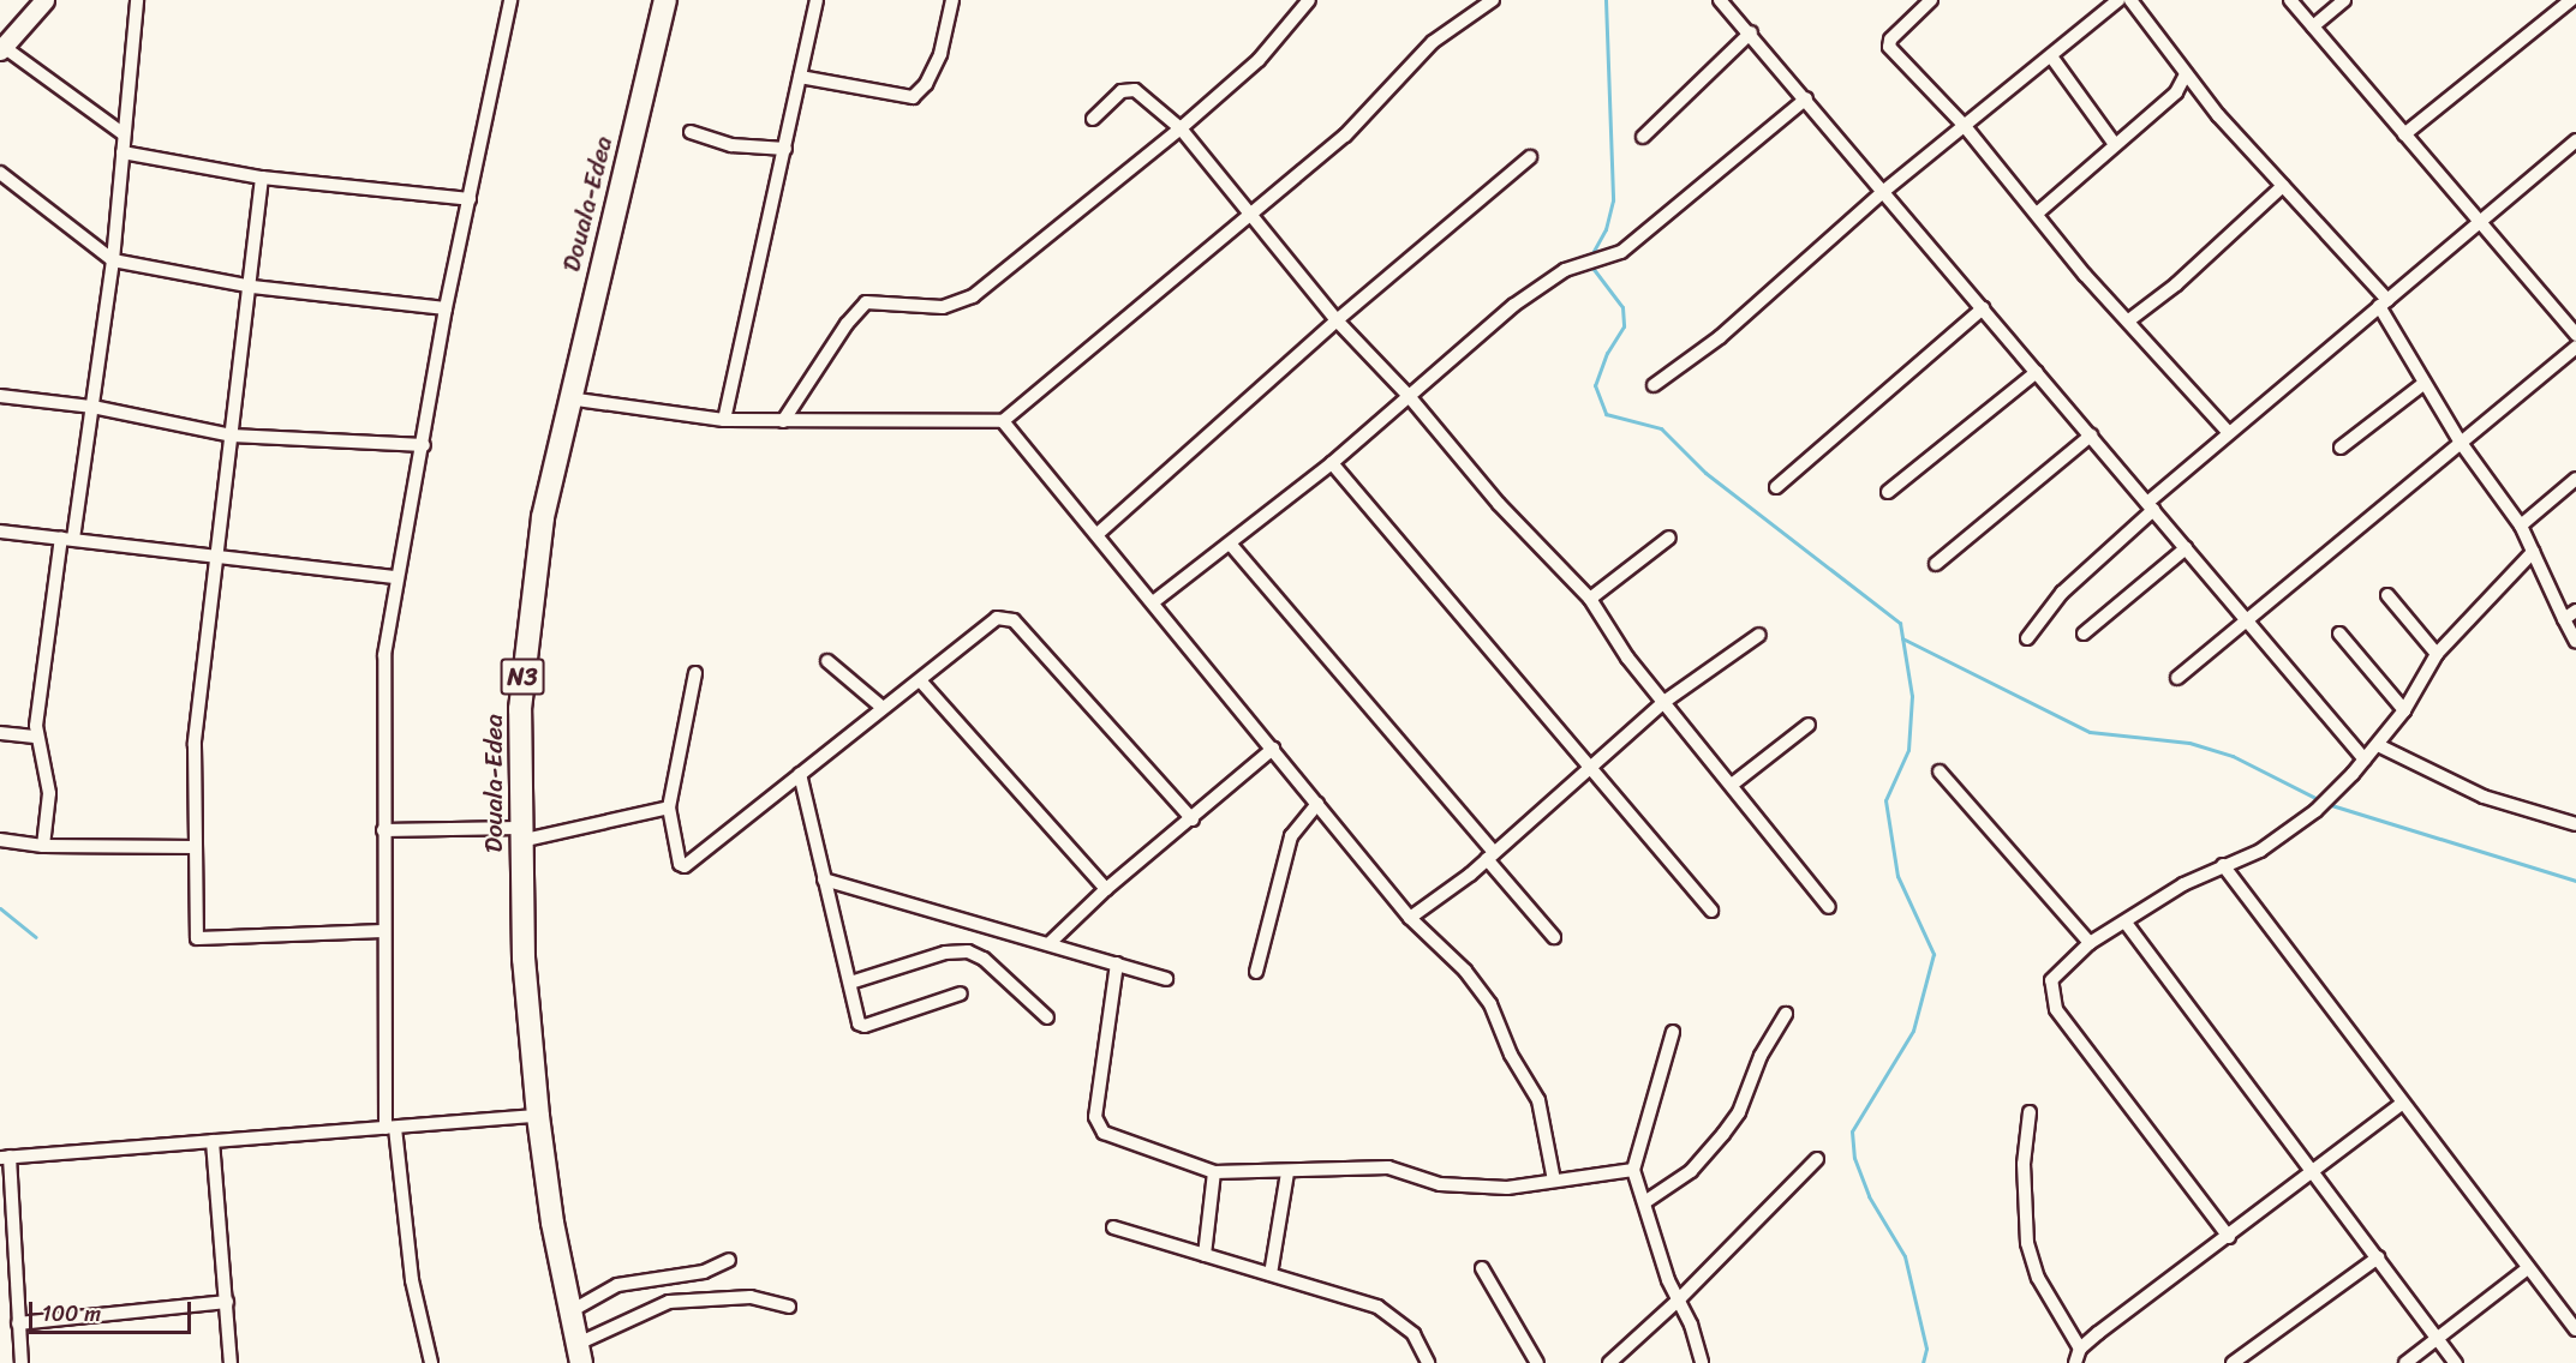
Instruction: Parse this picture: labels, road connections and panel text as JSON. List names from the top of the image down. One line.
{"streets":{"highway":["Douala-Edea","N3"]},"scale_bar":"100 m"}
